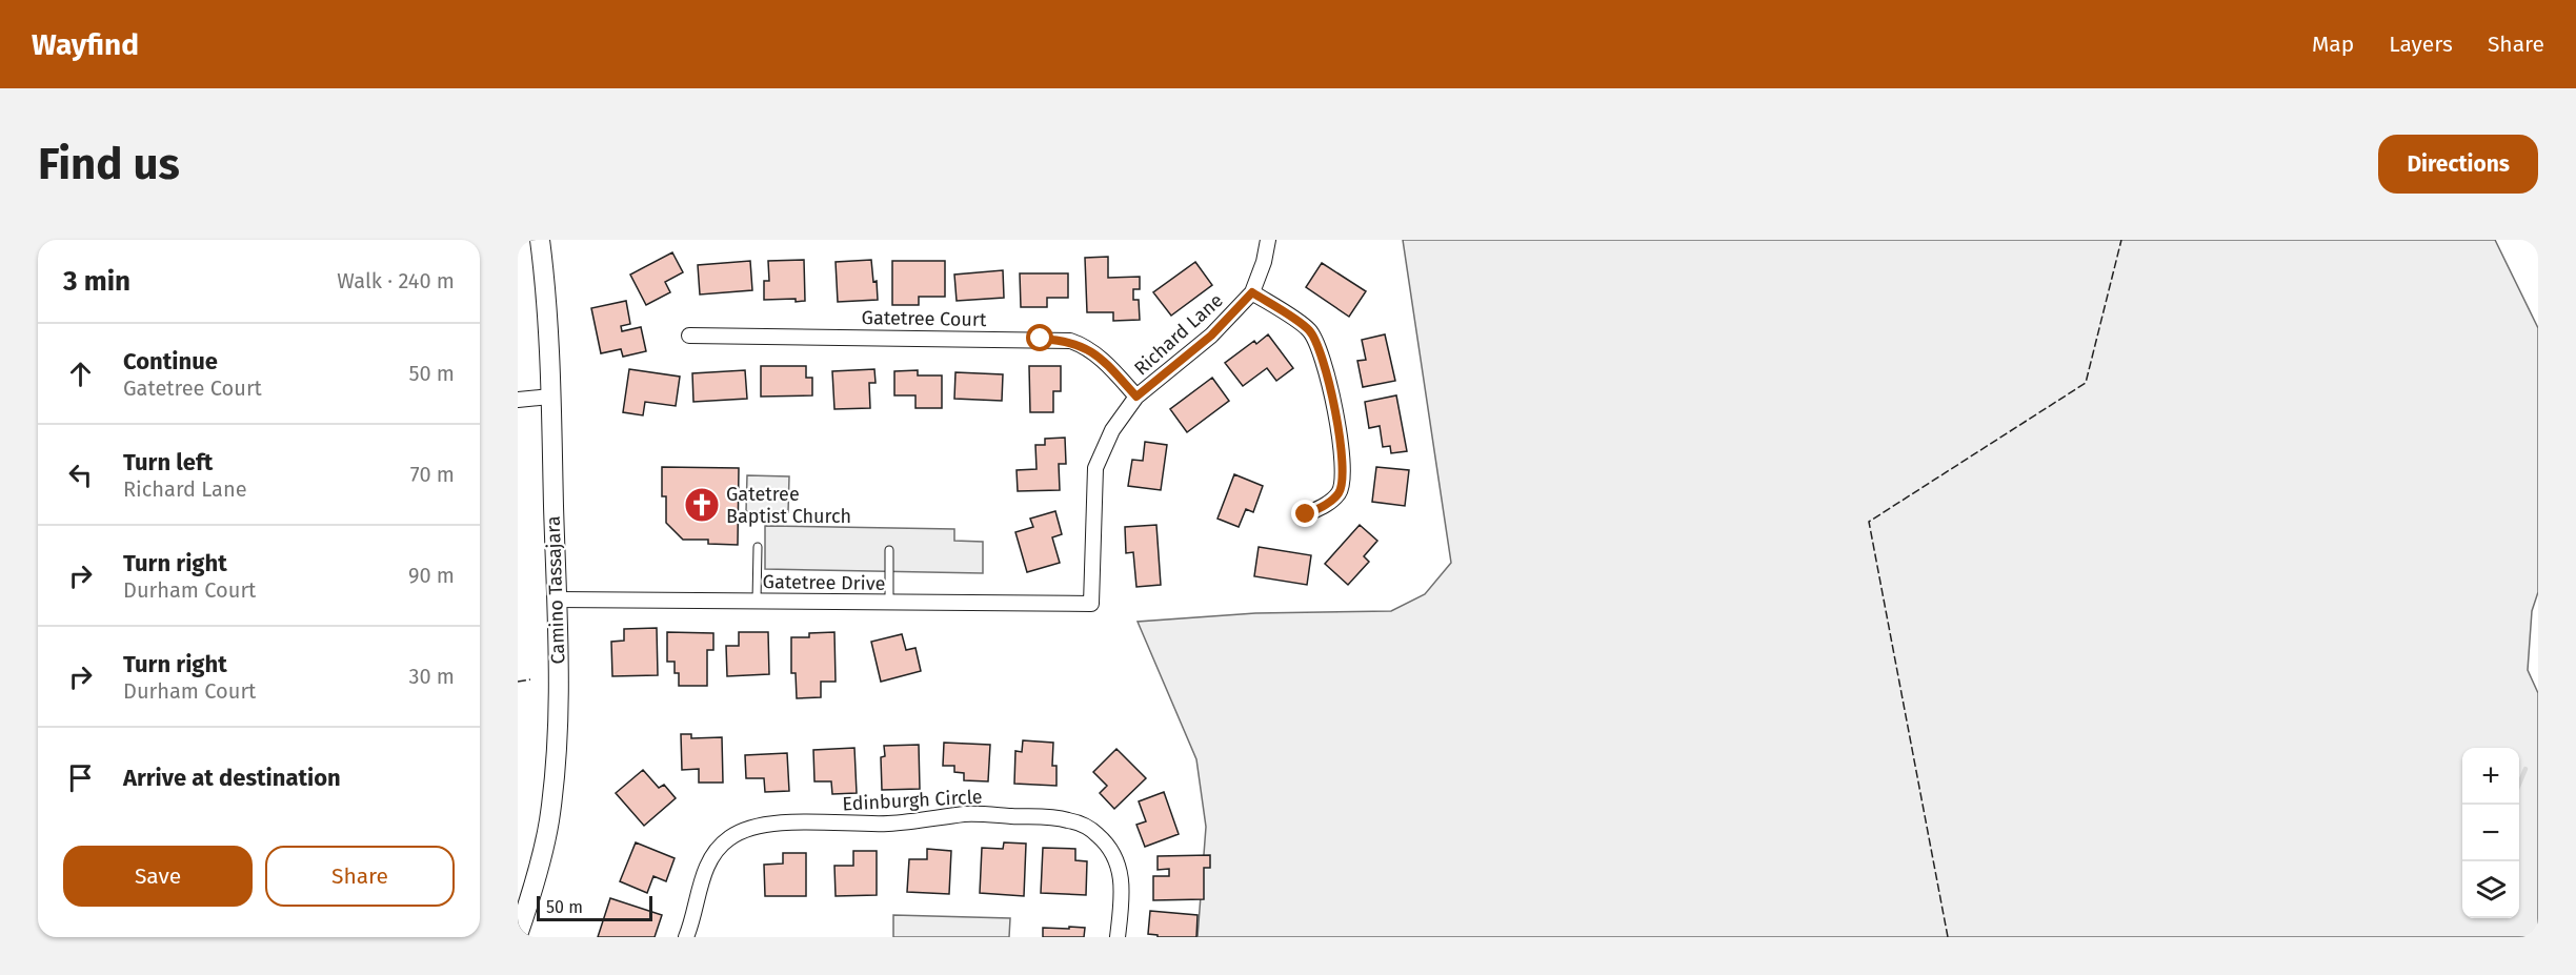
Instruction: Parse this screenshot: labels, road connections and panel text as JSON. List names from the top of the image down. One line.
{"streets":{"street":["Gatetree Court","Richard Lane","Gatetree Drive","Camino Tassajara","Edinburgh Circle"]},"crossings":[["Gatetree Court","Richard Lane"],["Richard Lane","Gatetree Drive"],["Gatetree Drive","Camino Tassajara"]],"places":{"church":["Gatetree Baptist Church"]},"scale_bar":"50 m","page":{"header":"Wayfind","nav":["Map","Layers","Share"],"buttons":["Directions",["Save","Share"]],"title":"Find us","heading":["3 min","Walk · 240 m"],"list":[["Continue","Gatetree Court","50 m"],["Turn left","Richard Lane","70 m"],["Turn right","Durham Court","90 m"],["Turn right","Durham Court","30 m"],"Arrive at destination"],"map_buttons":["+","−"],"scale":"50 m"}}
